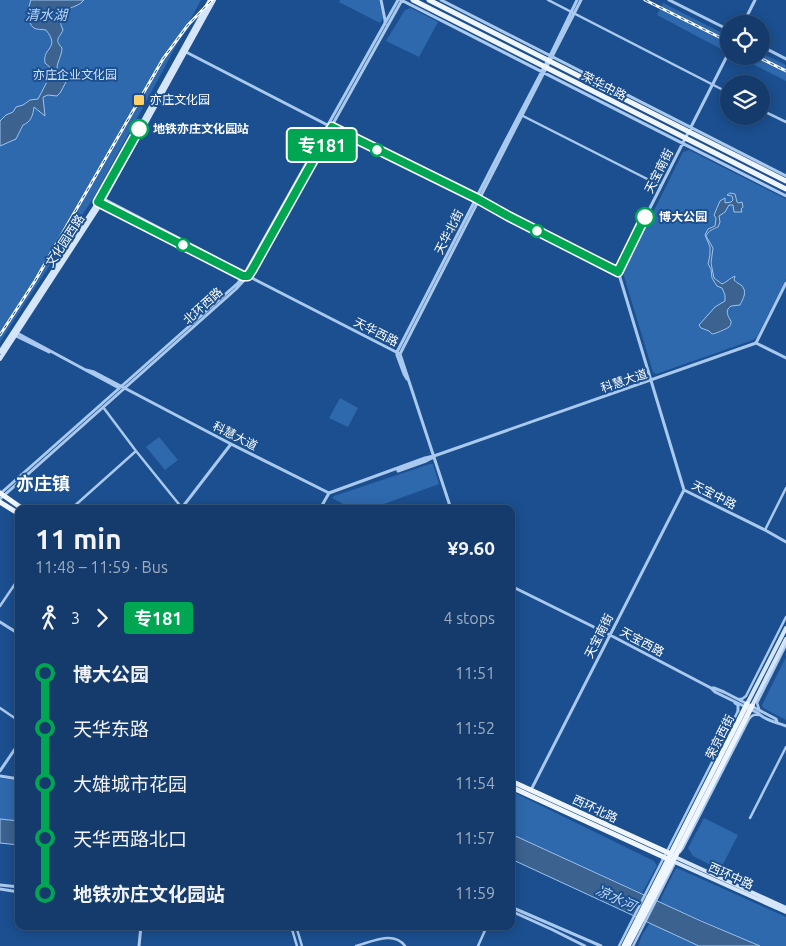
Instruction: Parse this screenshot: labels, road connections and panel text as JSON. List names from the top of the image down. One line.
{"streets":{"main road":["荣华中路","文化园西路","荣京西街","西环北路","西环中路"],"street":["天宝南街","天华北街","北环西路","天华西路","科慧大道","天宝中路","天宝西路"]},"crossings":[["荣华中路","天宝南街"],["荣华中路","天华北街"],["天宝南街","天宝中路"],["天宝南街","天宝西路"],["天宝南街","西环北路"],["天华北街","天华西路"],["文化园西路","天华西路"],["文化园西路","科慧大道"],["北环西路","天华西路"],["北环西路","科慧大道"],["天华西路","科慧大道"],["科慧大道","天宝中路"],["天宝西路","荣京西街"],["荣京西街","西环北路"],["荣京西街","西环中路"],["西环北路","西环中路"]],"districts":["亦庄镇"],"water":["清水湖","凉水河"],"parks":["亦庄企业文化园"],"places":{"transit":["亦庄文化园"],"other":["地铁亦庄文化园站","博大公园"]},"lines":["bus line 专181"],"page":{"on_map":"专181","heading":["11 min","11:48 – 11:59 · Bus","¥9.60"],"legs":["3","专181","4 stops"],"list":[{"name":"博大公园","value":"11:51"},{"name":"天华东路","value":"11:52"},{"name":"大雄城市花园","value":"11:54"},{"name":"天华西路北口","value":"11:57"},{"name":"地铁亦庄文化园站","value":"11:59"}]}}
